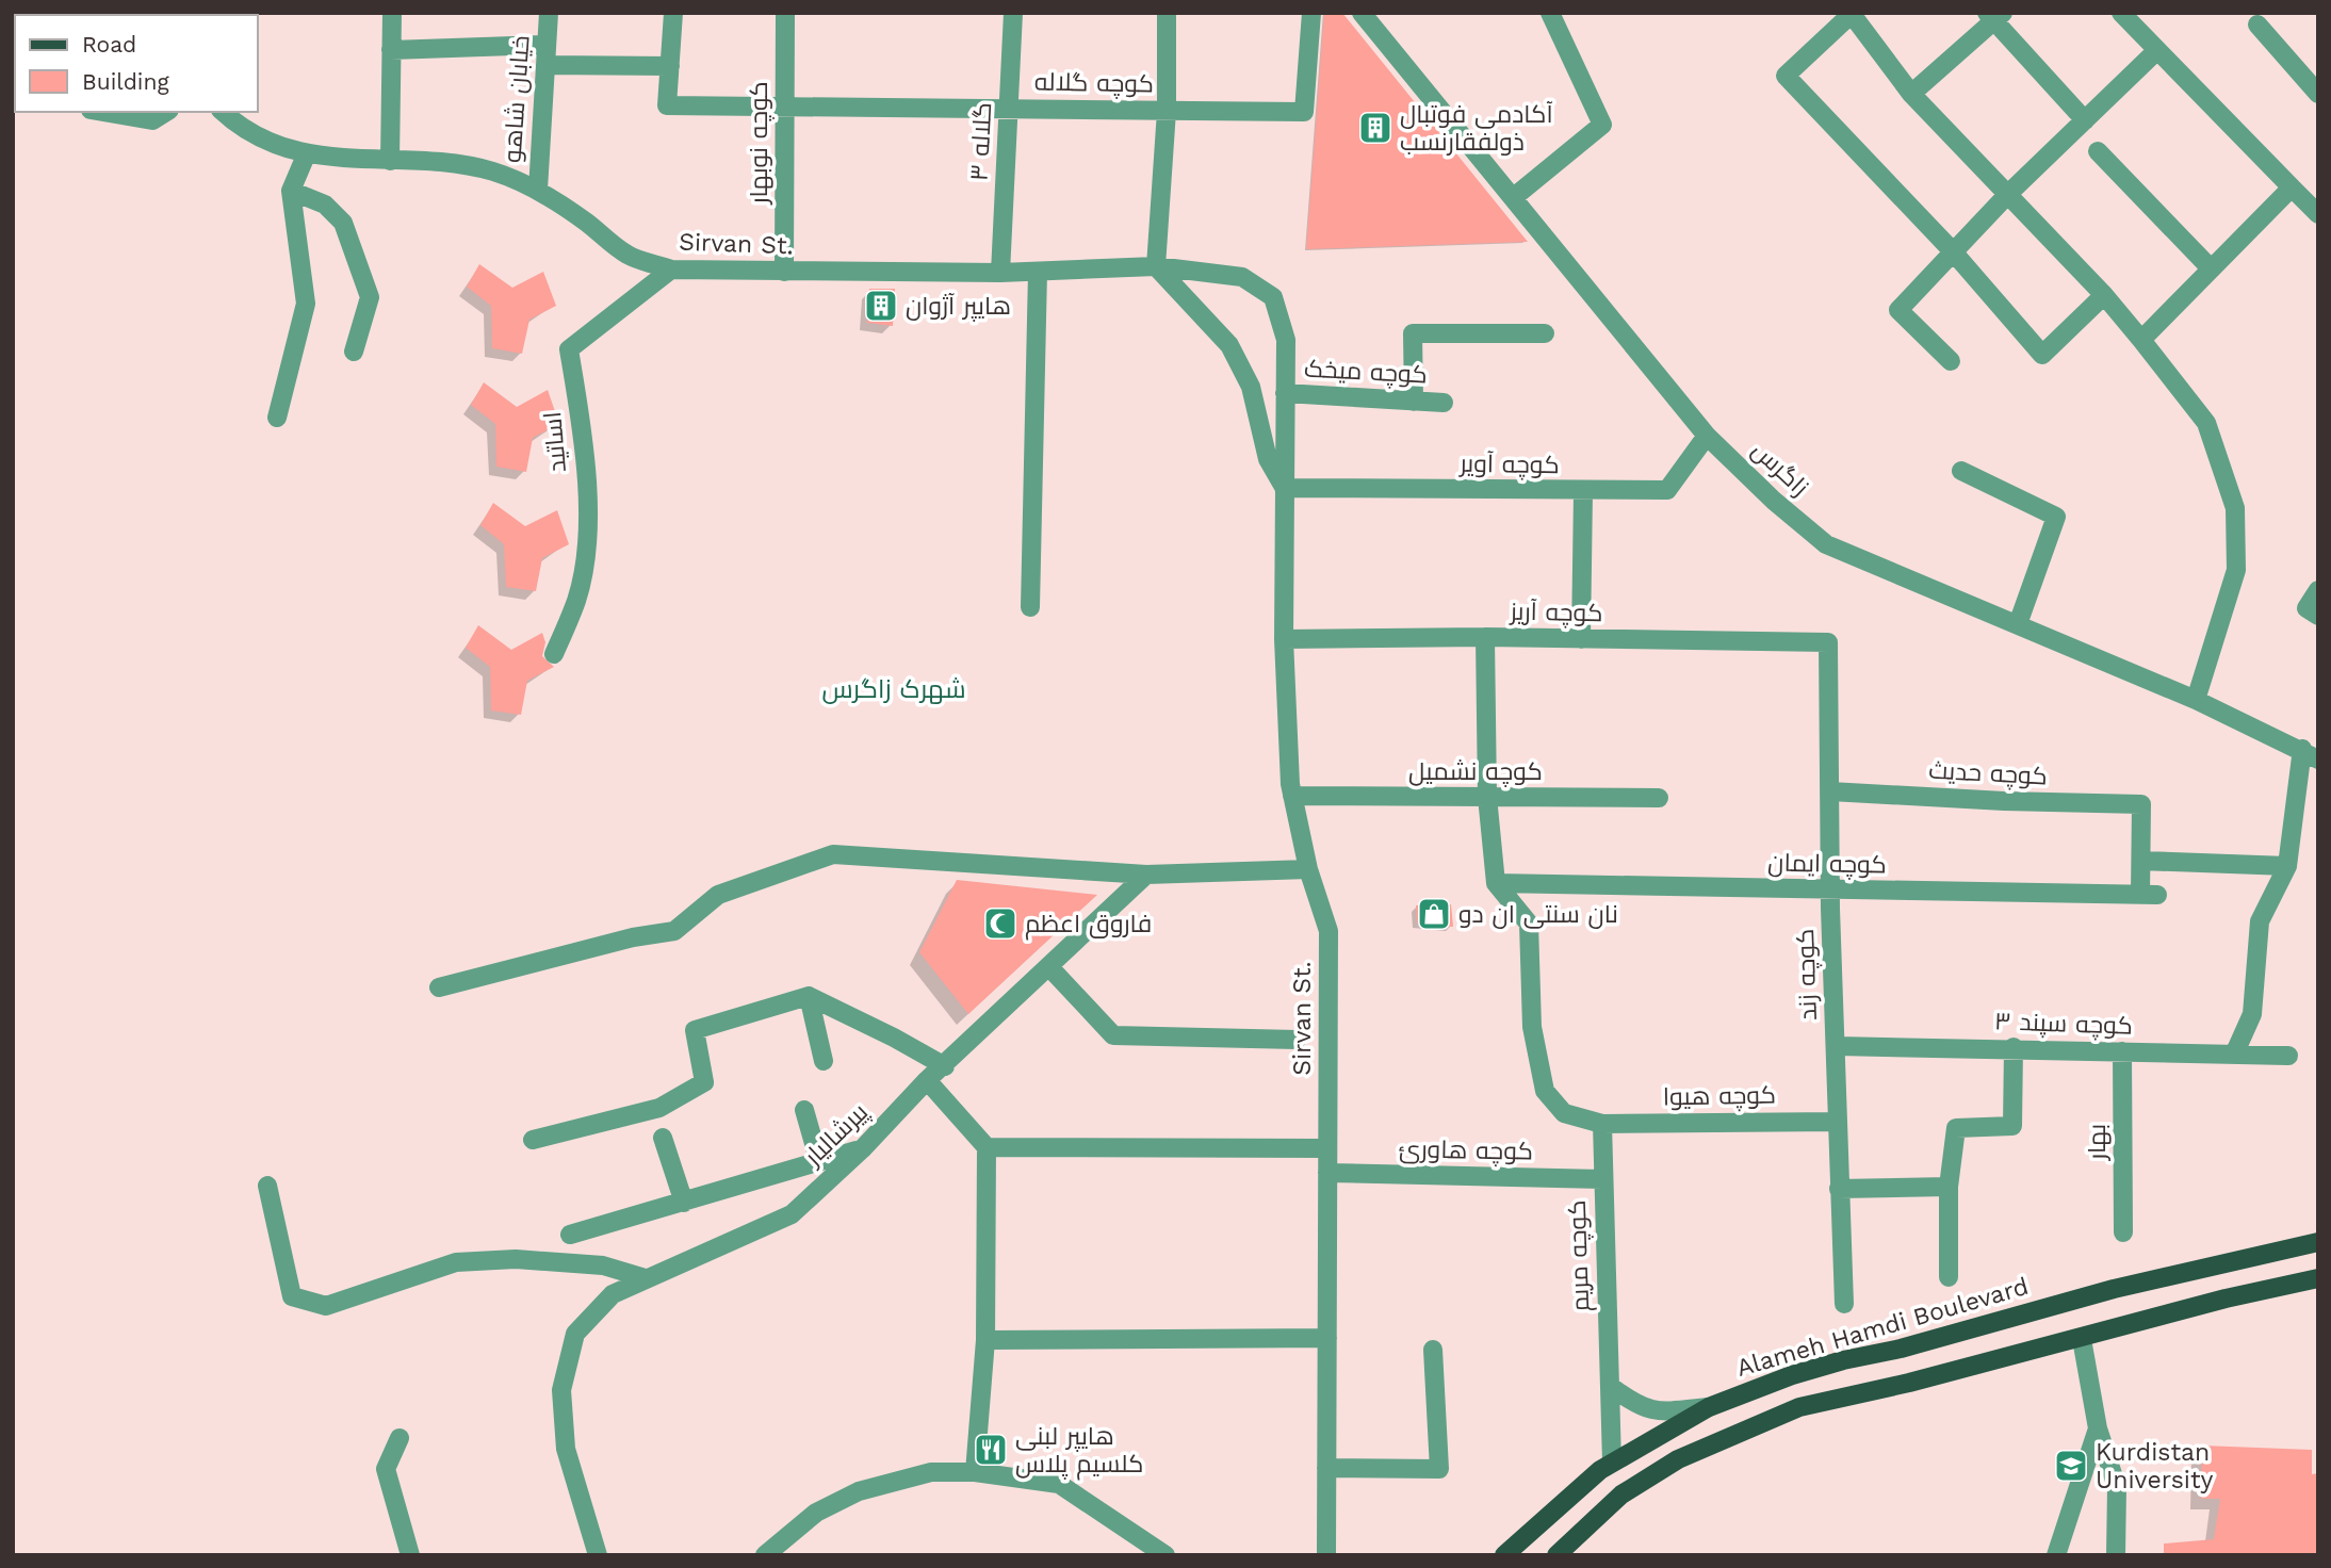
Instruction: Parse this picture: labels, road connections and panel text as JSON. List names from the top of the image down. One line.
{"streets":{"main road":["Alameh Hamdi Boulevard"],"street":["کوچه گلاله","خیابان شاهو","گلاله ۳","کوچه نوبهار","Sirvan St.","کوچه میخک","اساتید","کوچه آویر","زاگرس","کوچه آریز","کوچه نشمیل","کوچه حدیث","کوچه ایمان","کوچه زند","کوچه سپند ۳","کوچه هیوا","پیرشالیار","بهار","کوچه هاورئ","کوچه مریم"]},"crossings":[["کوچه گلاله","گلاله ۳"],["کوچه گلاله","کوچه نوبهار"],["خیابان شاهو","Sirvan St."],["گلاله ۳","Sirvan St."],["کوچه نوبهار","Sirvan St."],["Sirvan St.","کوچه میخک"],["Sirvan St.","اساتید"],["Sirvan St.","کوچه آویر"],["Sirvan St.","کوچه آریز"],["Sirvan St.","کوچه نشمیل"],["Sirvan St.","کوچه هاورئ"],["کوچه آویر","زاگرس"],["کوچه آریز","کوچه زند"],["کوچه حدیث","کوچه ایمان"],["کوچه حدیث","کوچه زند"],["کوچه ایمان","کوچه زند"],["کوچه ایمان","کوچه هیوا"],["کوچه زند","کوچه سپند ۳"],["کوچه زند","کوچه هیوا"],["کوچه سپند ۳","بهار"],["کوچه هیوا","کوچه مریم"],["کوچه هاورئ","کوچه مریم"],["کوچه مریم","Alameh Hamdi Boulevard"]],"districts":["شهرک زاگرس"],"places":{"building":["آکادمی فوتبال ذولفقارنسب","هایپر آژوان"],"shop":["نان سنتی ان دو"],"mosque":["فاروق اعظم"],"restaurant":["هایپر لبنی کلسیم پلاس"],"school or university":["Kurdistan University"]},"legend":["Road","Building"]}
